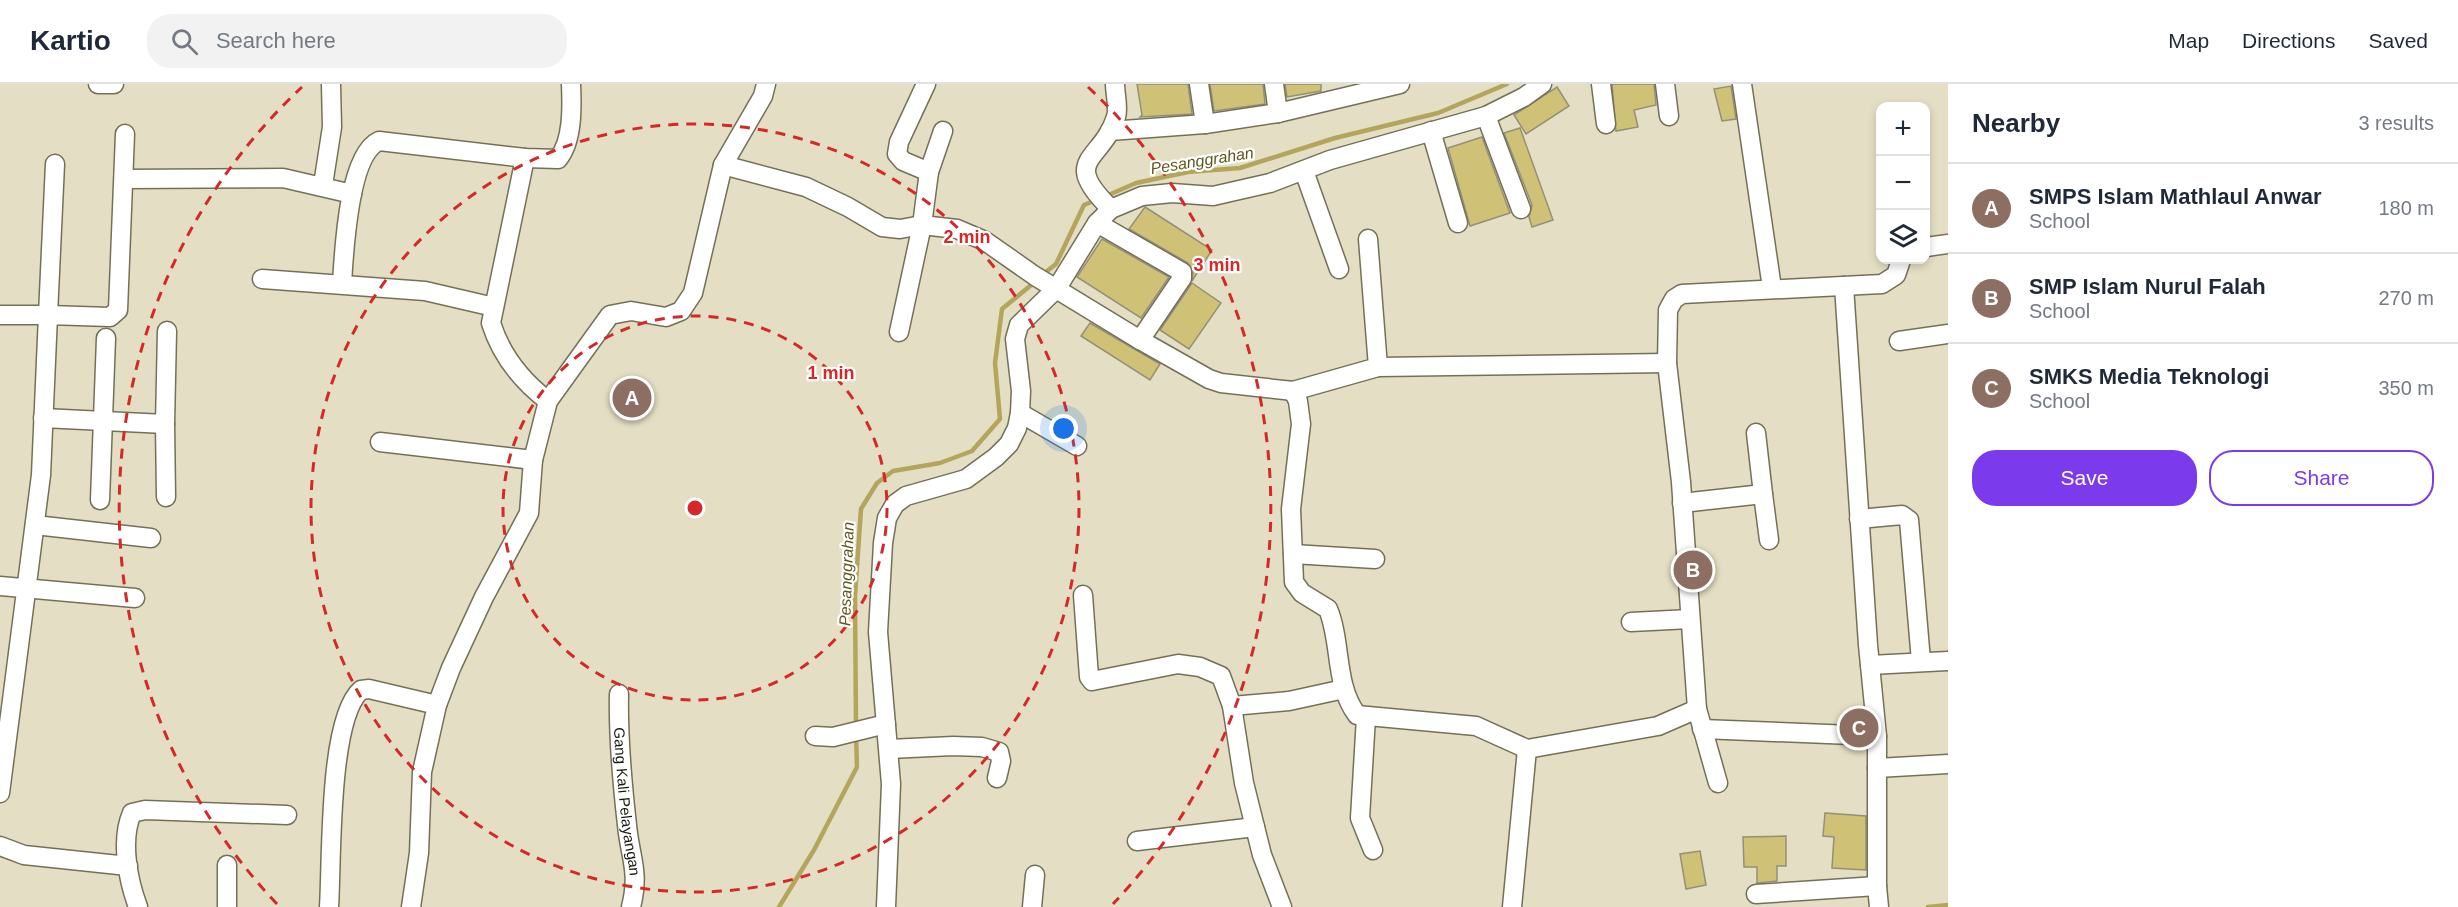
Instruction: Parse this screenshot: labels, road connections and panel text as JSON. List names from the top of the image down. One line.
{"streets":{"street":["Gang Kali Pelayangan"]},"water":["Pesanggrahan"],"page":{"header":"Kartio","search":"Search here","nav":["Map","Directions","Saved"],"heading":["Nearby","3 results"],"map_buttons":["+","−"],"list":[{"mark":"A","name":"SMPS Islam Mathlaul Anwar","note":"School","value":"180 m"},{"mark":"B","name":"SMP Islam Nurul Falah","note":"School","value":"270 m"},{"mark":"C","name":"SMKS Media Teknologi","note":"School","value":"350 m"}],"pins":["A","B","C"],"buttons":["Save","Share"]},"rings":["2 min","3 min","1 min"]}
